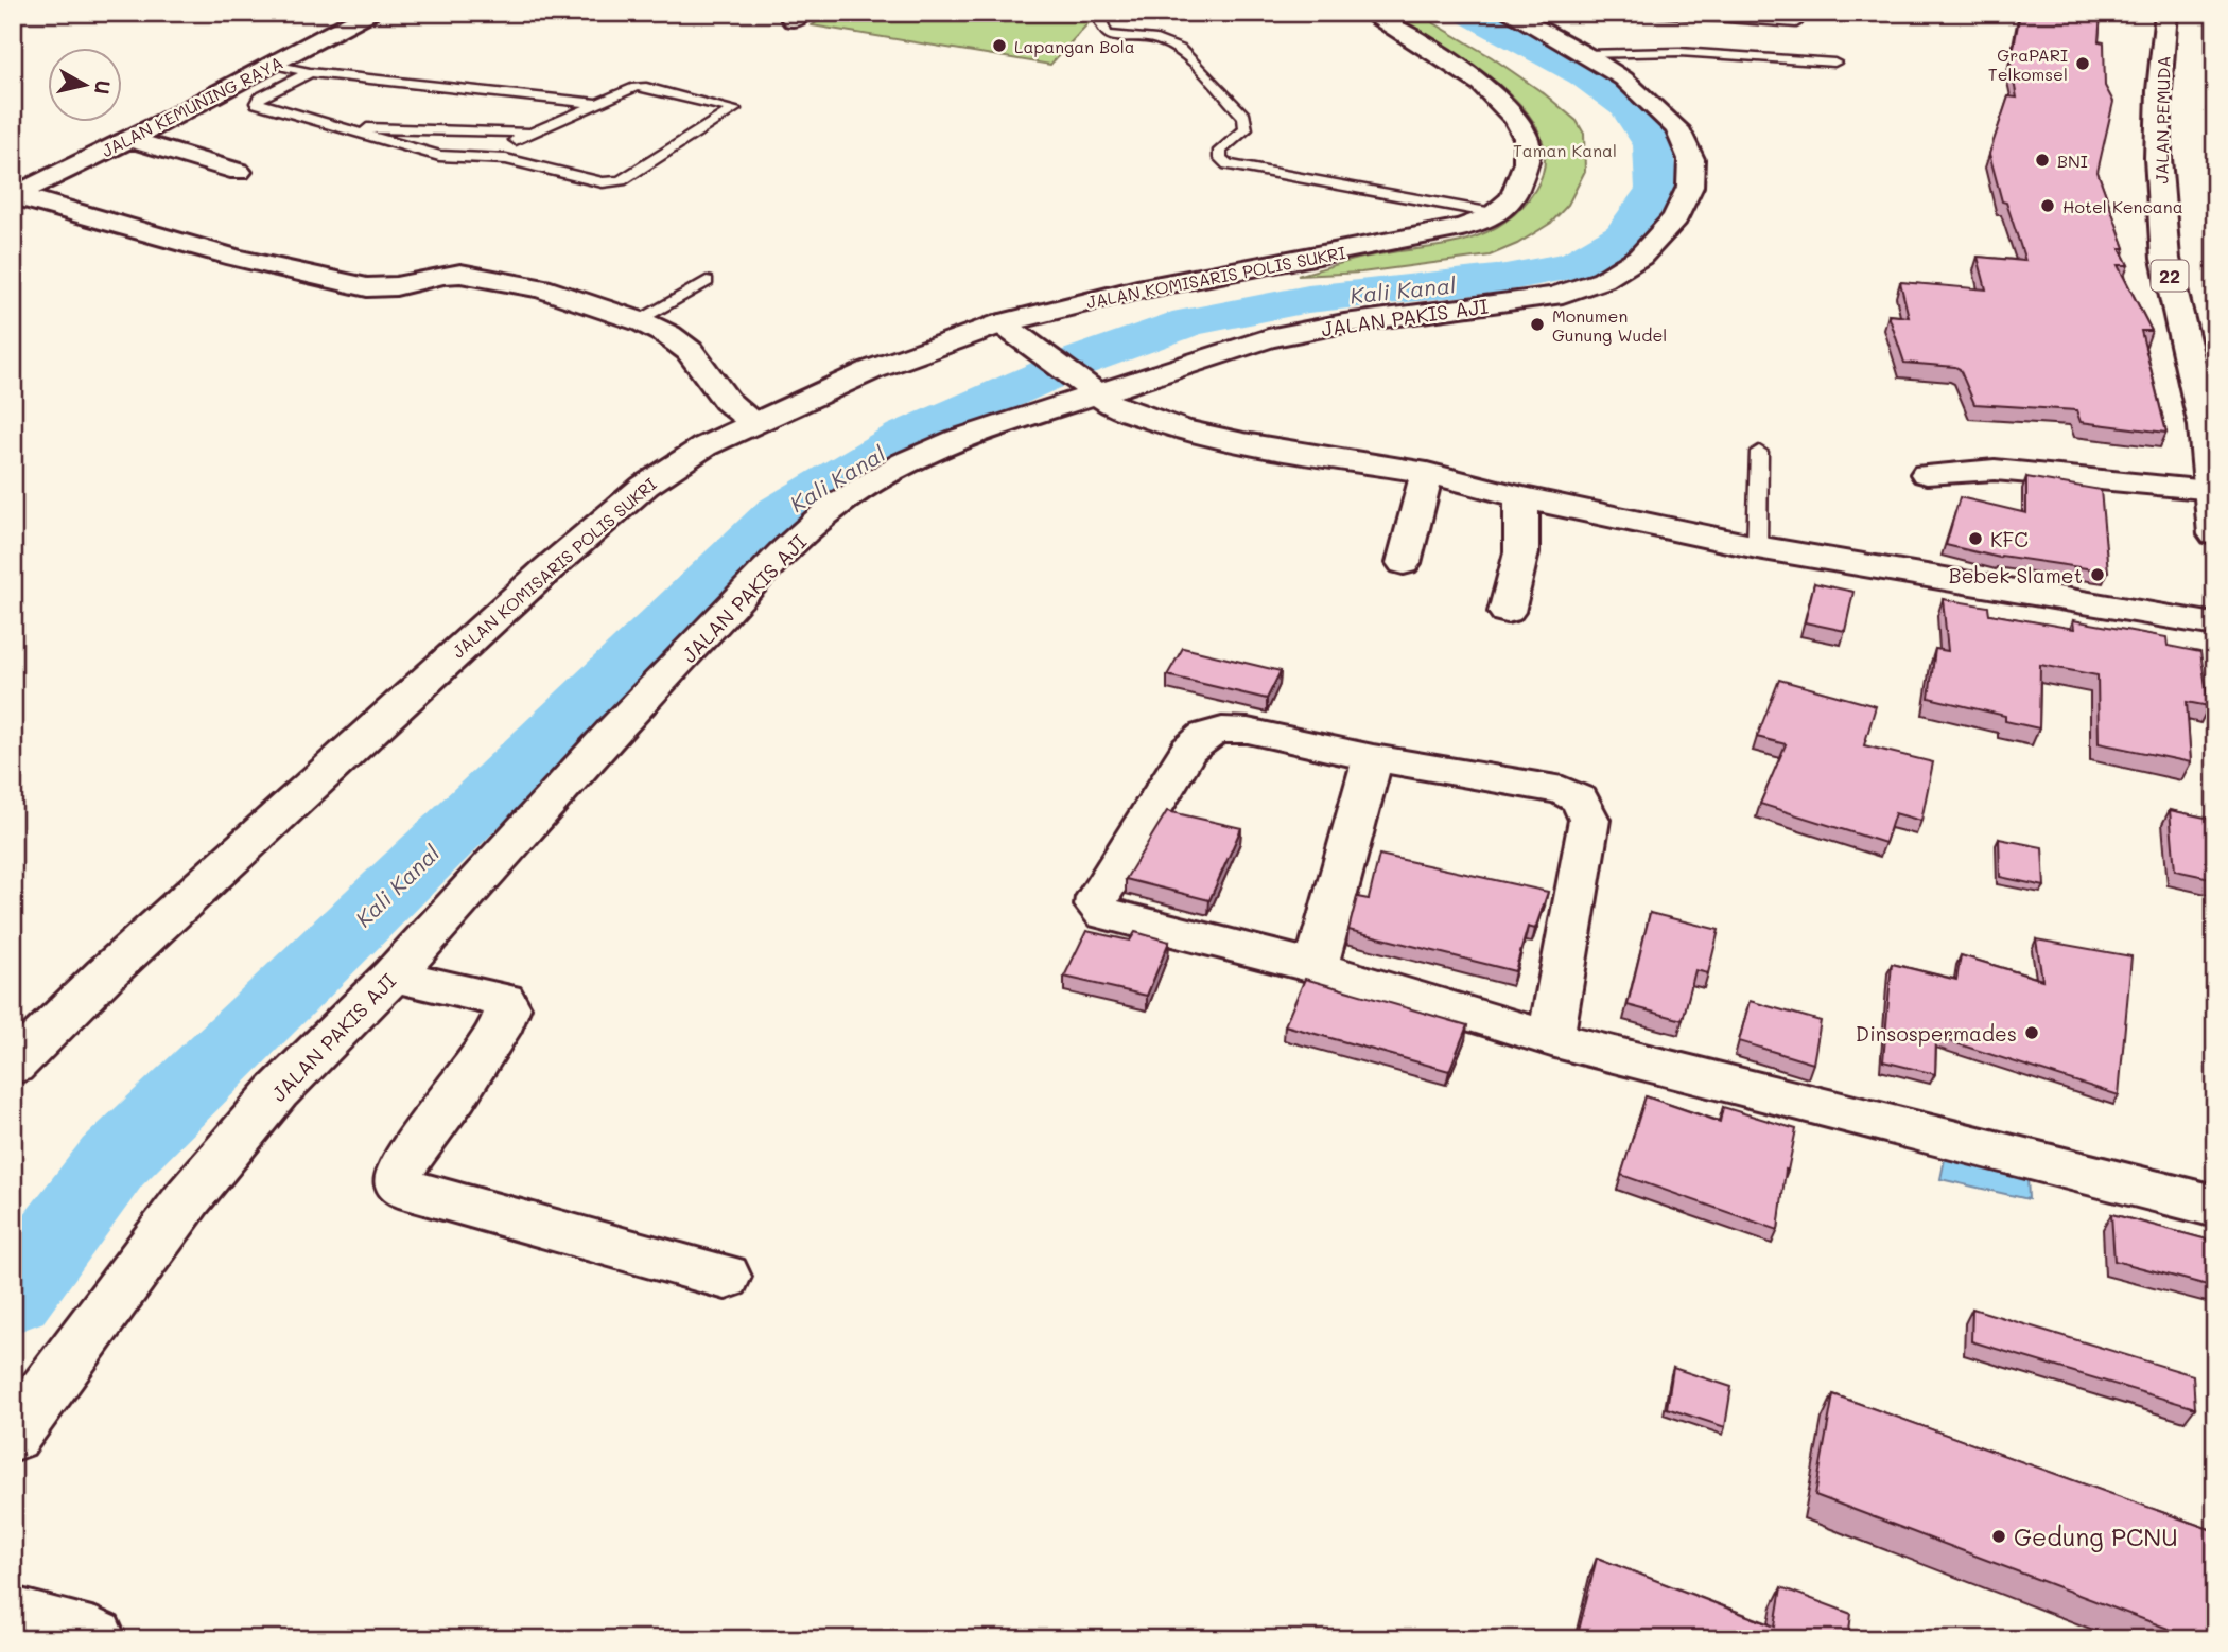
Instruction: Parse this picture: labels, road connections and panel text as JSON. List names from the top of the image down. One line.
{"streets":{"main road":["JALAN KEMUNING RAYA","JALAN PEMUDA","22","JALAN KOMISARIS POLIS SUKRI","JALAN PAKIS AJI"]},"water":["Kali Kanal"],"parks":["Taman Kanal"],"places":["Lapangan Bola","GraPARI Telkomsel","BNI","Hotel Kencana","Monumen Gunung Wudel","KFC","Bebek Slamet","Dinsospermades","Gedung PCNU"],"north":"right"}
